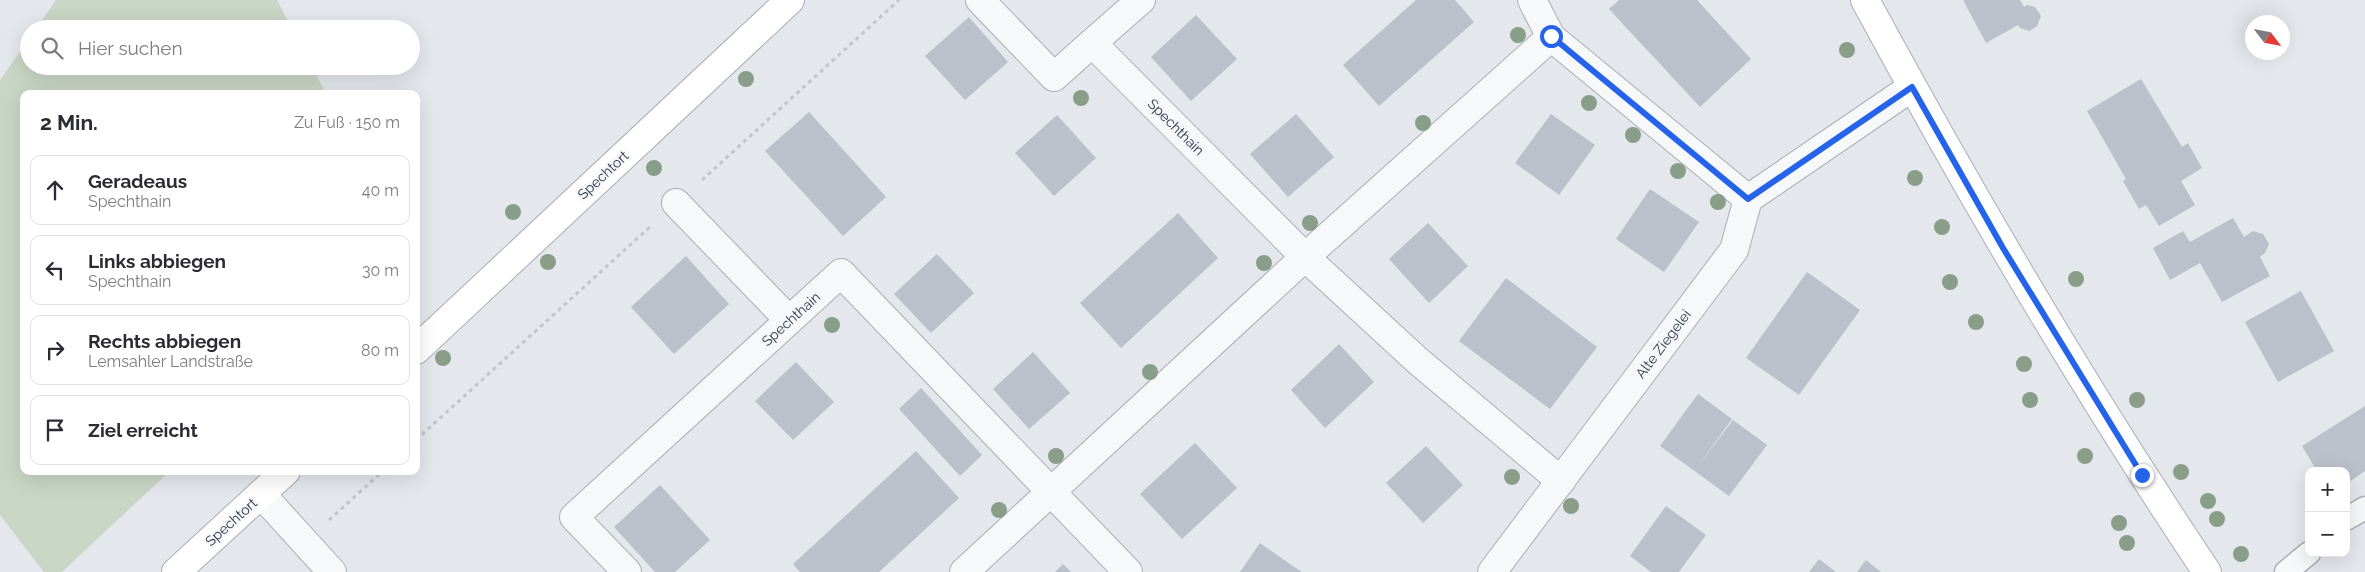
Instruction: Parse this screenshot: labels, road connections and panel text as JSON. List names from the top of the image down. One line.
{"streets":{"street":["Spechthain","Spechtort","Alte Ziegelei"]},"north":"bottom right","page":{"search":"Hier suchen","heading":["2 Min.","Zu Fuß · 150 m"],"list":[["Geradeaus","Spechthain","40 m"],["Links abbiegen","Spechthain","30 m"],["Rechts abbiegen","Lemsahler Landstraße","80 m"],"Ziel erreicht"],"map_buttons":["+","−"]}}
